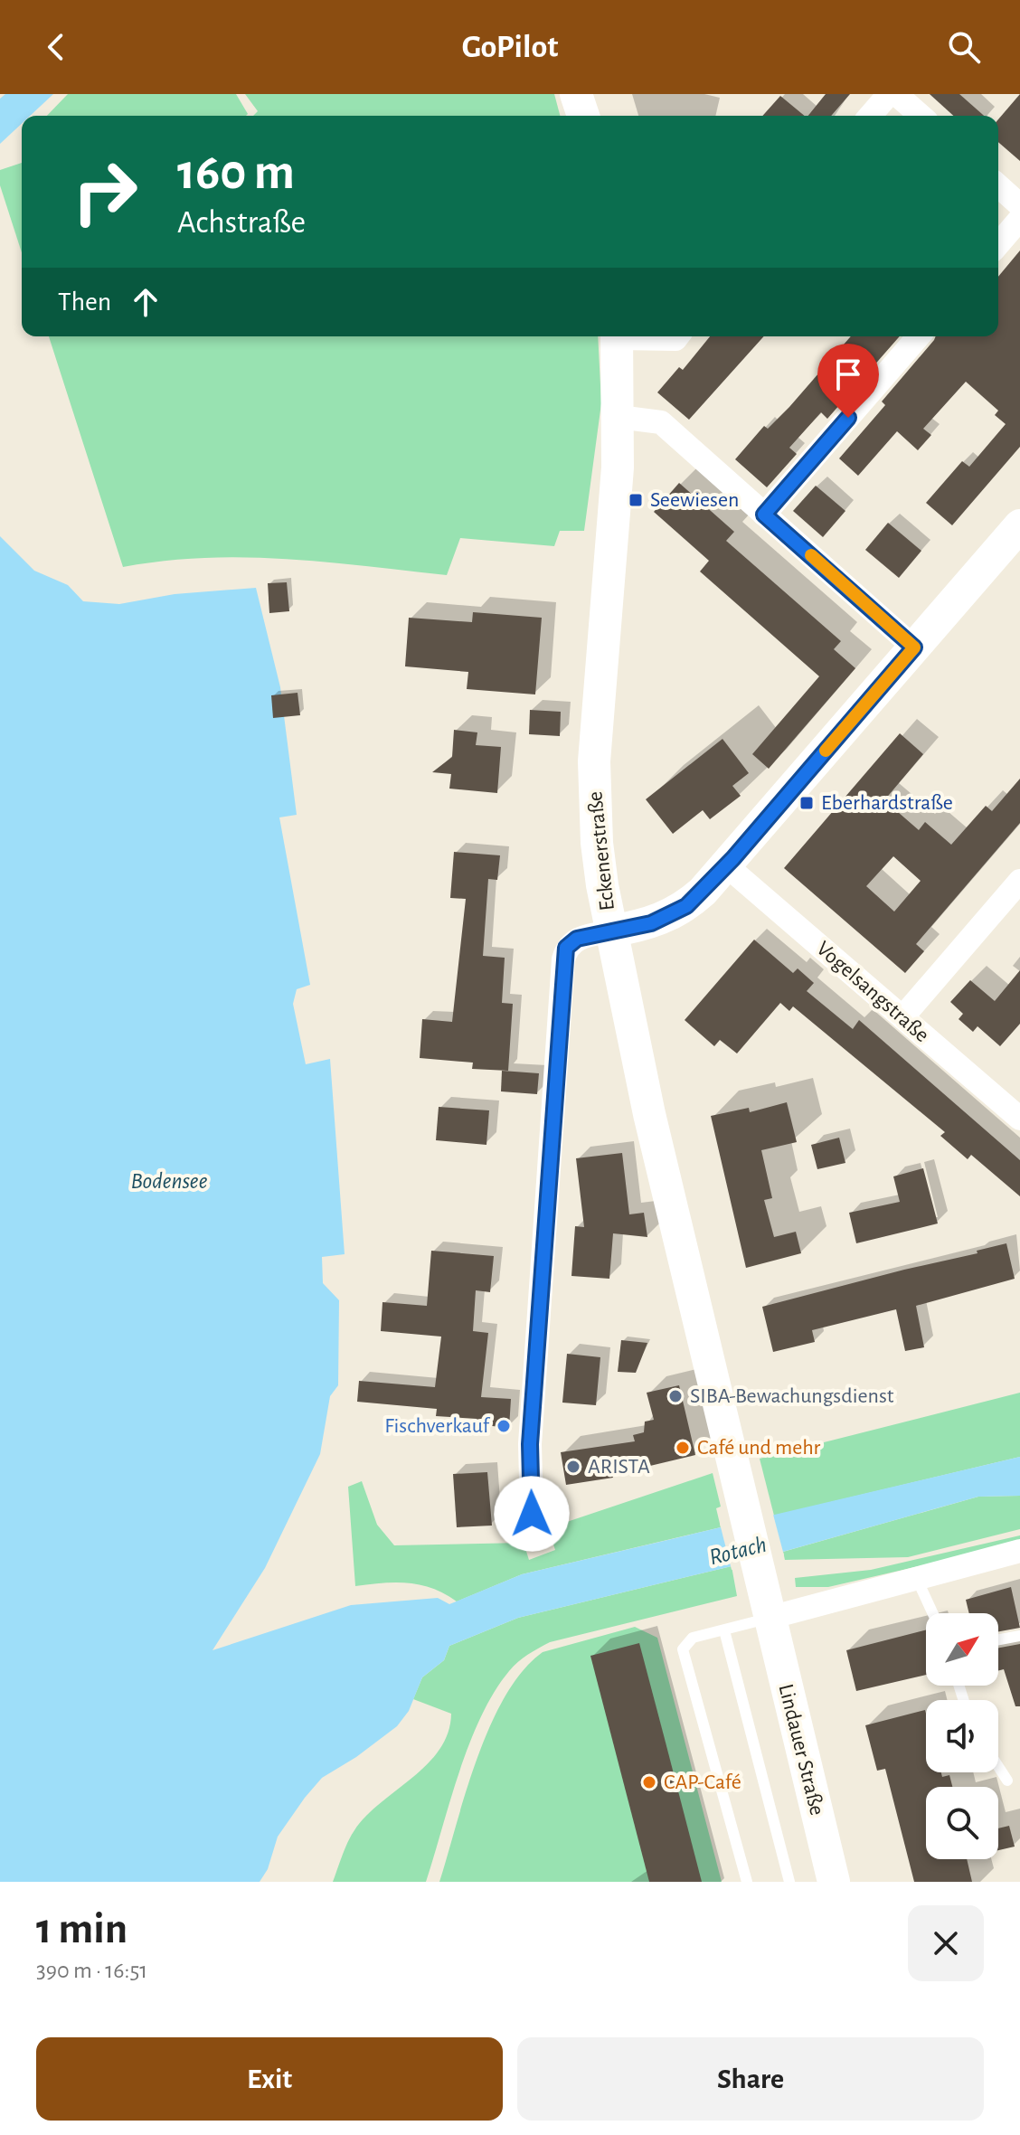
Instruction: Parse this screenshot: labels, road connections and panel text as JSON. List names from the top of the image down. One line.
{"streets":{"main road":["Eckenerstraße","Lindauer Straße"],"street":["Vogelsangstraße"]},"crossings":[["Eckenerstraße","Lindauer Straße"]],"water":["Bodensee","Rotach"],"places":{"transit":["Seewiesen","Eberhardstraße"],"other":["SIBA-Bewachungsdienst","Fischverkauf","Café und mehr","ARISTA","CAP-Café"]},"north":"top right","page":{"header":"GoPilot","turn":["160 m","Achstraße"],"then":"Then","heading":["1 min","390 m · 16:51"],"buttons":["Exit","Share"]}}
